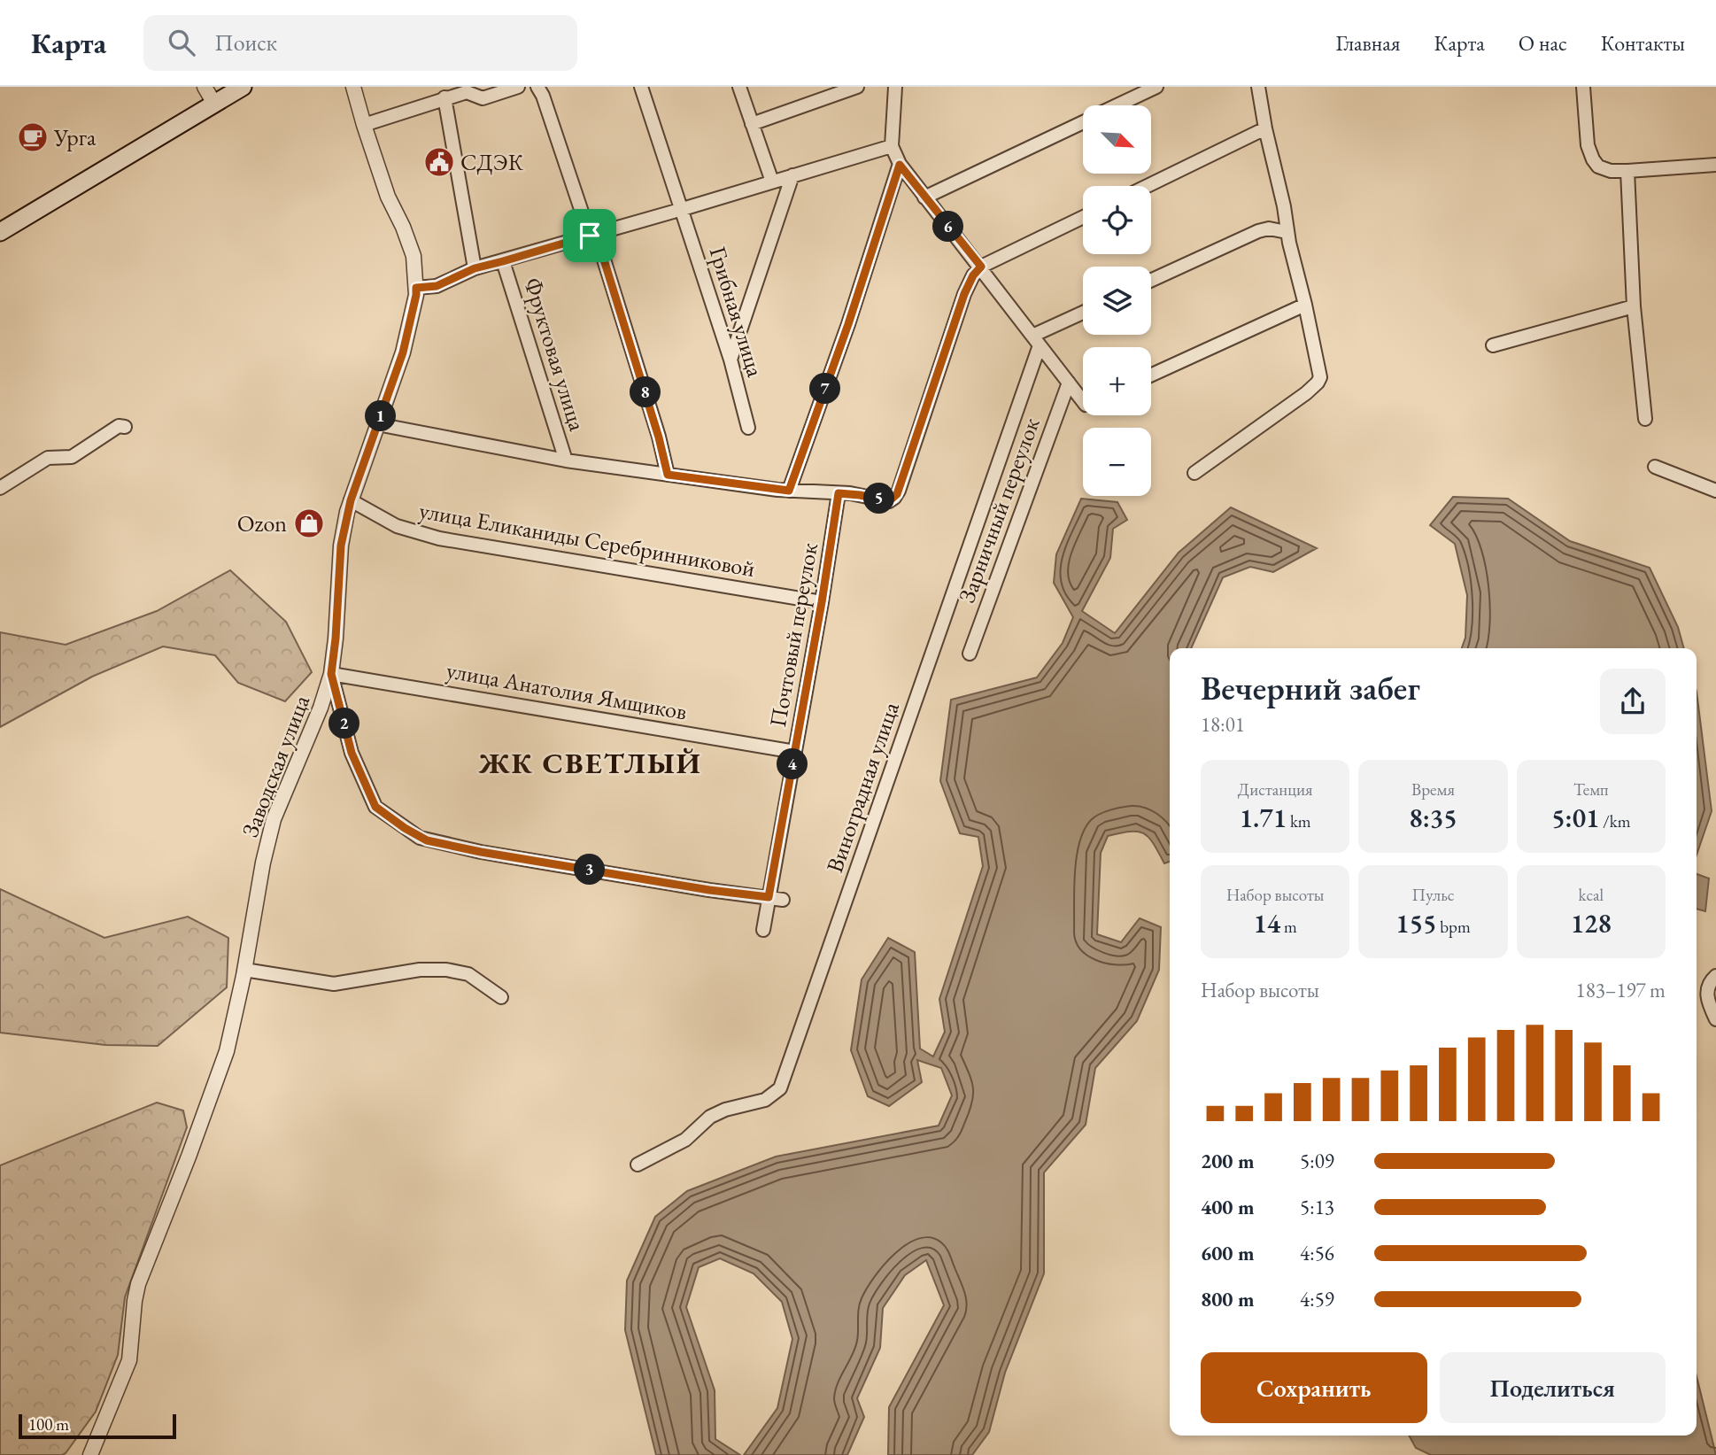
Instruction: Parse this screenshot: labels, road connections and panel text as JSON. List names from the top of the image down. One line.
{"streets":{"street":["Грибная улица","Фруктовая улица","Зарничный переулок","улица Еликаниды Серебринниковой","Почтовый переулок","улица Анатолия Ямщиков","Заводская улица","Виноградная улица"]},"crossings":[["улица Еликаниды Серебринниковой","Почтовый переулок"],["улица Еликаниды Серебринниковой","Заводская улица"],["Почтовый переулок","улица Анатолия Ямщиков"],["улица Анатолия Ямщиков","Заводская улица"]],"districts":["ЖК СВЕТЛЫЙ"],"places":{"cafe":["Урга"],"public building":["СДЭК"],"shop":["Ozon"]},"scale_bar":"100 m","north":"bottom right","page":{"header":"Карта","search":"Поиск","nav":["Главная","Карта","О нас","Контакты"],"map_buttons":["+","−"],"pins":["6","7","8","1","5","2","4","3"],"heading":["Вечерний забег","18:01"],"stats":[["Дистанция","1.71 km"],["Время","8:35"],["Темп","5:01 /km"],["Набор высоты","14 m"],["Пульс","155 bpm"],["kcal","128"]],"chart":["Набор высоты","183–197 m"],"list":[{"name":"200 m","note":"5:09"},{"name":"400 m","note":"5:13"},{"name":"600 m","note":"4:56"},{"name":"800 m","note":"4:59"}],"buttons":["Сохранить","Поделиться"],"scale":"100 m"}}
